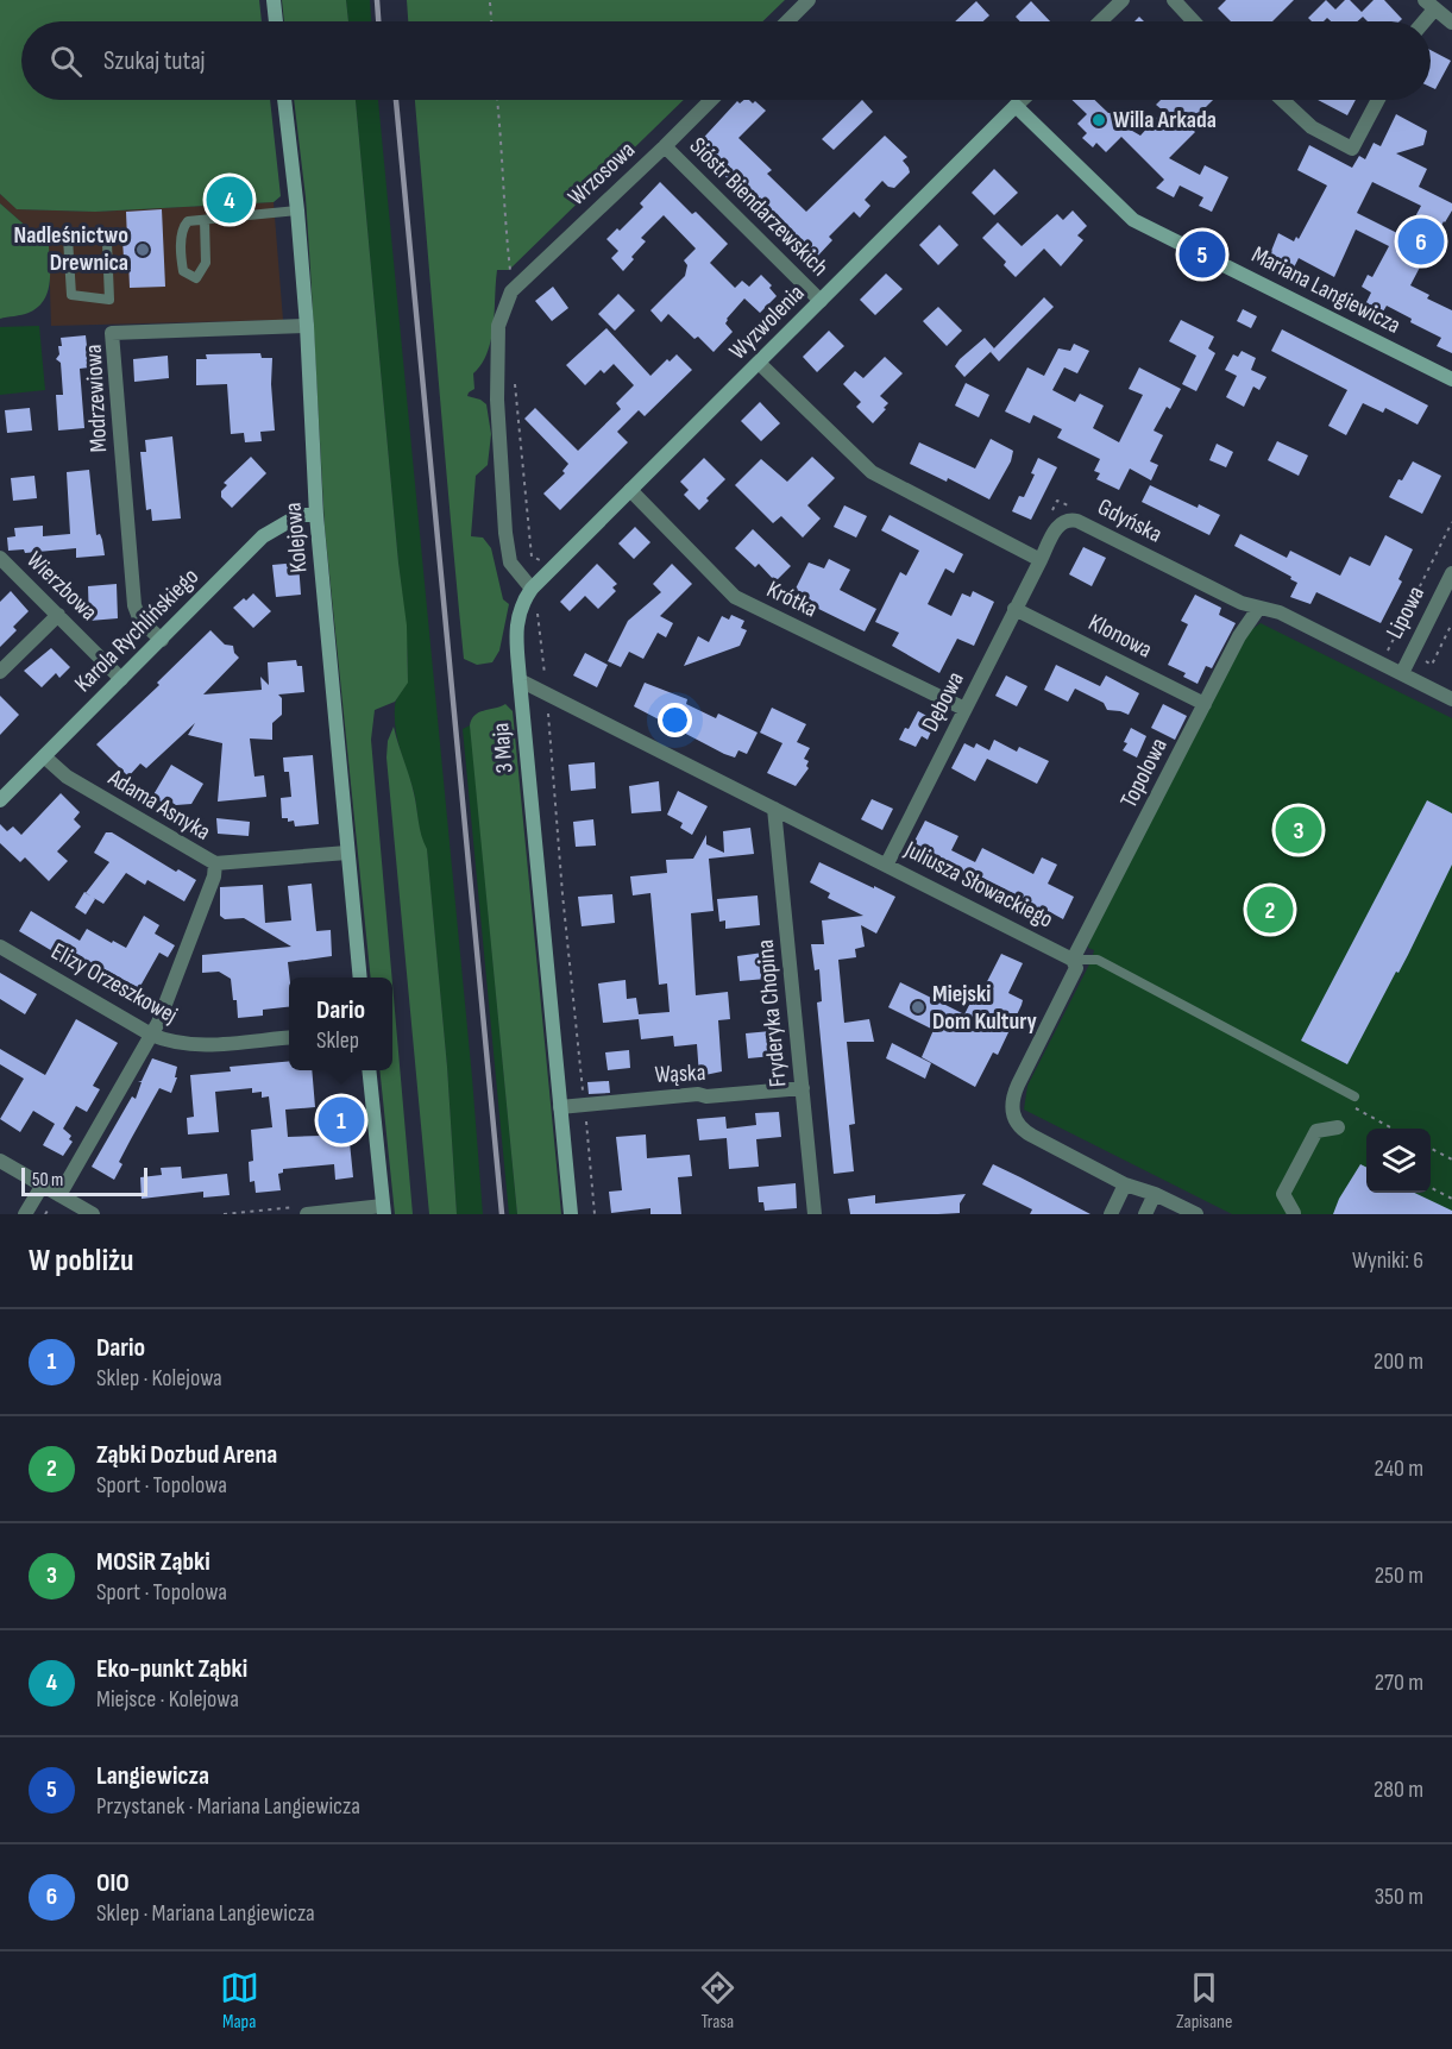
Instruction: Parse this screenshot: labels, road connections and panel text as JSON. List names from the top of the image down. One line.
{"streets":{"street":["Wrzosowa","Sióstr Biendarzewskich","Mariana Langiewicza","Wyzwolenia","Modrzewiowa","Gdyńska","Kolejowa","Wierzbowa","Krótka","Lipowa","Karola Rychlińskiego","Klonowa","Dębowa","3 Maja","Topolowa","Adama Asnyka","Juliusza Słowackiego","Elizy Orzeszkowej","Fryderyka Chopina","Wąska"]},"crossings":[["Wrzosowa","Sióstr Biendarzewskich"],["Sióstr Biendarzewskich","Wyzwolenia"],["Mariana Langiewicza","Wyzwolenia"],["Wyzwolenia","Krótka"],["Wyzwolenia","3 Maja"],["Modrzewiowa","Kolejowa"],["Modrzewiowa","Karola Rychlińskiego"],["Gdyńska","Lipowa"],["Gdyńska","Dębowa"],["Gdyńska","Topolowa"],["Kolejowa","Karola Rychlińskiego"],["Kolejowa","Adama Asnyka"],["Wierzbowa","Karola Rychlińskiego"],["Krótka","Dębowa"],["Karola Rychlińskiego","Adama Asnyka"],["Klonowa","Dębowa"],["Klonowa","Topolowa"],["Dębowa","Juliusza Słowackiego"],["3 Maja","Juliusza Słowackiego"],["3 Maja","Wąska"],["Topolowa","Juliusza Słowackiego"],["Juliusza Słowackiego","Fryderyka Chopina"],["Fryderyka Chopina","Wąska"]],"places":["Willa Arkada","Nadleśnictwo Drewnica","Miejski Dom Kultury"],"scale_bar":"50 m","page":{"search":"Szukaj tutaj","pins":["4","6","5","3","2","1"],"popup":["Dario","Sklep"],"scale":"50 m","heading":["W pobliżu","Wyniki: 6"],"list":[{"mark":"1","name":"Dario","note":"Sklep · Kolejowa","value":"200 m"},{"mark":"2","name":"Ząbki Dozbud Arena","note":"Sport · Topolowa","value":"240 m"},{"mark":"3","name":"MOSiR Ząbki","note":"Sport · Topolowa","value":"250 m"},{"mark":"4","name":"Eko-punkt Ząbki","note":"Miejsce · Kolejowa","value":"270 m"},{"mark":"5","name":"Langiewicza","note":"Przystanek · Mariana Langiewicza","value":"280 m"},{"mark":"6","name":"OIO","note":"Sklep · Mariana Langiewicza","value":"350 m"}],"nav":["Mapa","Trasa","Zapisane"]}}
